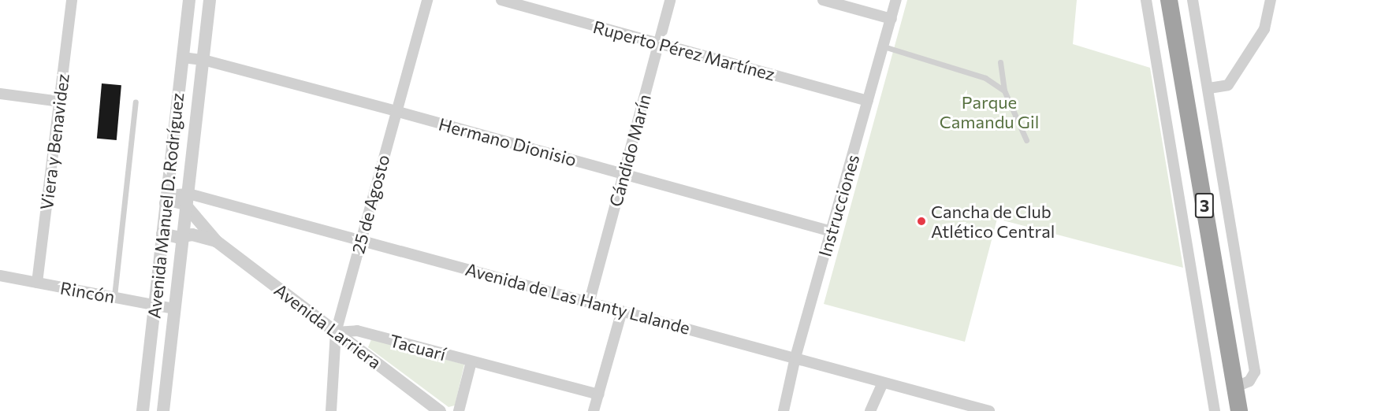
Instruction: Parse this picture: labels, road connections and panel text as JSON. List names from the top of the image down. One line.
{"streets":{"highway":["3"],"street":["Ruperto Pérez Martínez","Viera y Benavidez","Hermano Dionisio","Cándido Marín","25 de Agosto","Avenida Manuel D. Rodríguez","Instrucciones","Rincón","Avenida de Las Hanty Lalande","Avenida Larriera","Tacuarí"]},"crossings":[["Ruperto Pérez Martínez","Cándido Marín"],["Ruperto Pérez Martínez","Instrucciones"],["Viera y Benavidez","Rincón"],["Hermano Dionisio","Cándido Marín"],["Hermano Dionisio","25 de Agosto"],["Hermano Dionisio","Avenida Manuel D. Rodríguez"],["Hermano Dionisio","Instrucciones"],["Cándido Marín","Avenida de Las Hanty Lalande"],["25 de Agosto","Avenida de Las Hanty Lalande"],["25 de Agosto","Avenida Larriera"],["25 de Agosto","Tacuarí"],["Avenida Manuel D. Rodríguez","Rincón"],["Avenida Manuel D. Rodríguez","Avenida de Las Hanty Lalande"],["Avenida Manuel D. Rodríguez","Avenida Larriera"],["Instrucciones","Avenida de Las Hanty Lalande"],["Avenida de Las Hanty Lalande","Avenida Larriera"],["Avenida Larriera","Tacuarí"]],"parks":["Parque Camandu Gil"],"places":["Cancha de Club Atlético Central"]}
